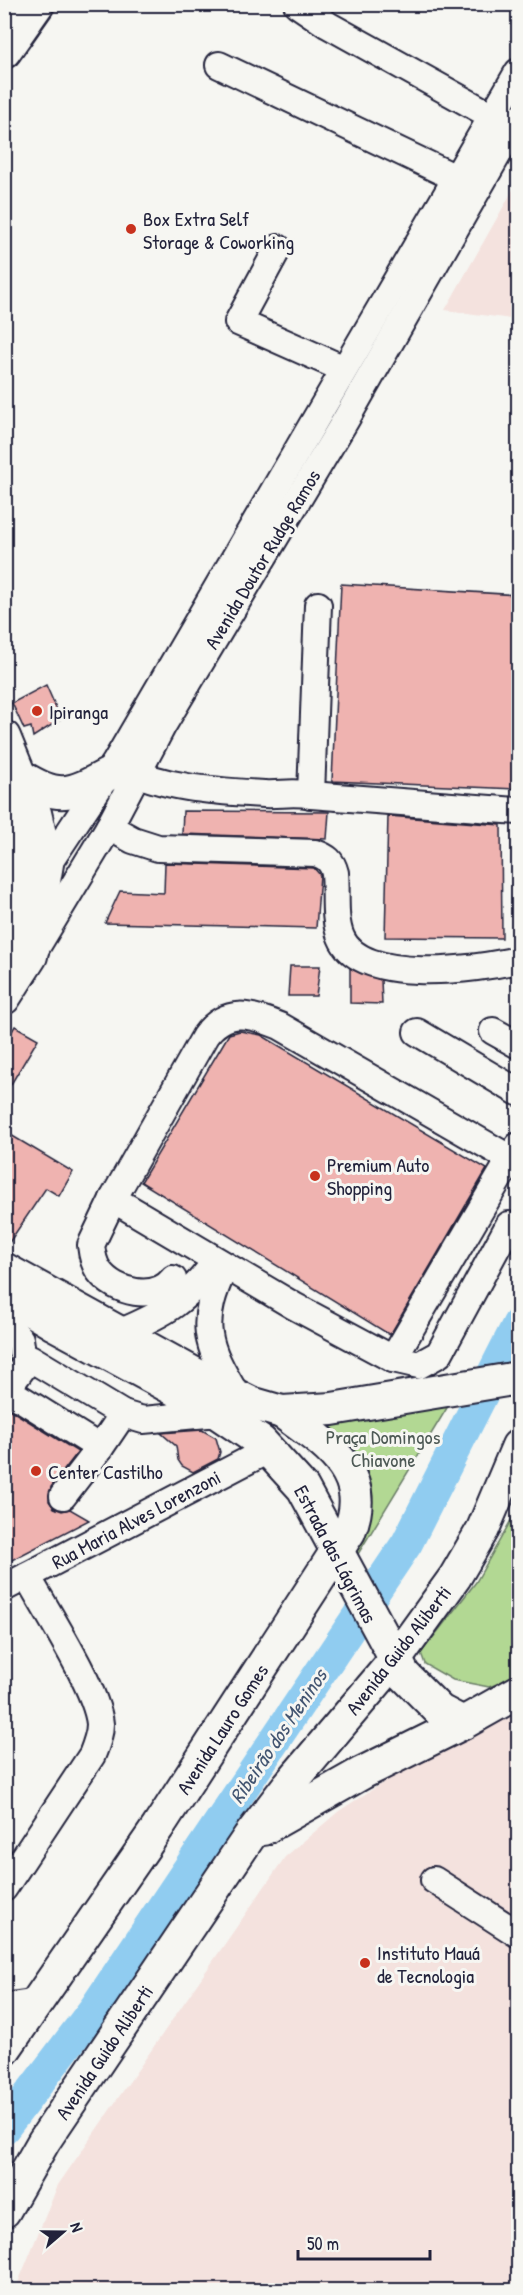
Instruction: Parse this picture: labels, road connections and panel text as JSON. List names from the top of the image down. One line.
{"streets":{"main road":["Avenida Doutor Rudge Ramos","Estrada das Lágrimas","Avenida Guido Aliberti","Avenida Lauro Gomes"],"street":["Rua Maria Alves Lorenzoni"]},"crossings":[["Rua Maria Alves Lorenzoni","Estrada das Lágrimas"],["Estrada das Lágrimas","Avenida Guido Aliberti"],["Estrada das Lágrimas","Avenida Lauro Gomes"]],"water":["Ribeirão dos Meninos"],"parks":["Praça Domingos Chiavone"],"places":["Box Extra Self Storage & Coworking","Ipiranga","Premium Auto Shopping","Center Castilho","Instituto Mauá de Tecnologia"],"scale_bar":"50 m","north":"right"}
